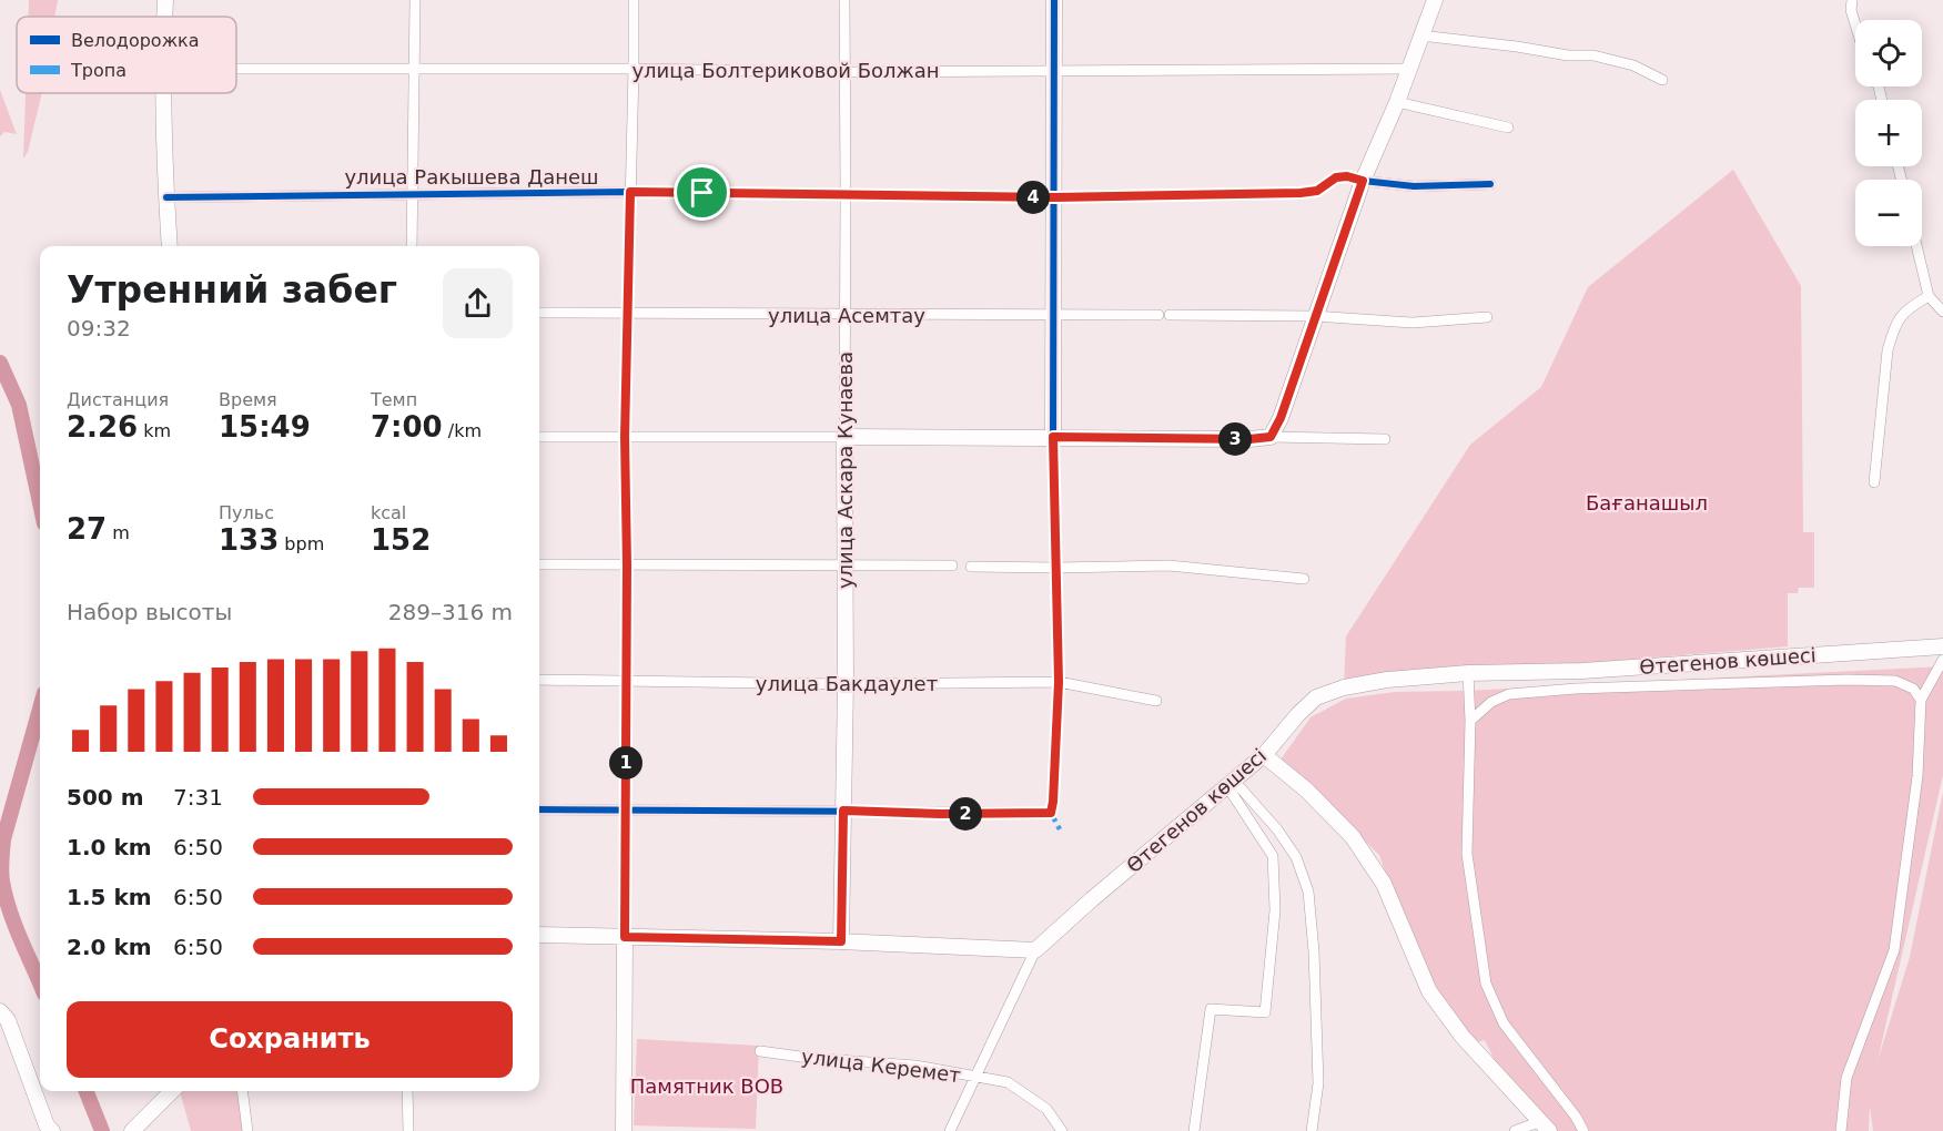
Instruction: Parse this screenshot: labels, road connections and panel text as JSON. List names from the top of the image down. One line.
{"streets":{"street":["улица Болтериковой Болжан","улица Ракышева Данеш","улица Асемтау","улица Аскара Кунаева","Өтегенов көшесі","улица Бакдаулет","улица Керемет"]},"crossings":[["улица Болтериковой Болжан","улица Аскара Кунаева"],["улица Ракышева Данеш","улица Аскара Кунаева"],["улица Асемтау","улица Аскара Кунаева"],["улица Аскара Кунаева","улица Бакдаулет"]],"parks":["Бағанашыл","Памятник ВОВ"],"legend":["Велодорожка","Тропа"],"page":{"map_buttons":["+","−"],"pins":["4","3","1","2"],"heading":["Утренний забег","09:32"],"stats":[["Дистанция","2.26 km"],["Время","15:49"],["Темп","7:00 /km"],["27 m"],["Пульс","133 bpm"],["kcal","152"]],"chart":["Набор высоты","289–316 m"],"list":[{"name":"500 m","note":"7:31"},{"name":"1.0 km","note":"6:50"},{"name":"1.5 km","note":"6:50"},{"name":"2.0 km","note":"6:50"}],"buttons":"Сохранить"}}
